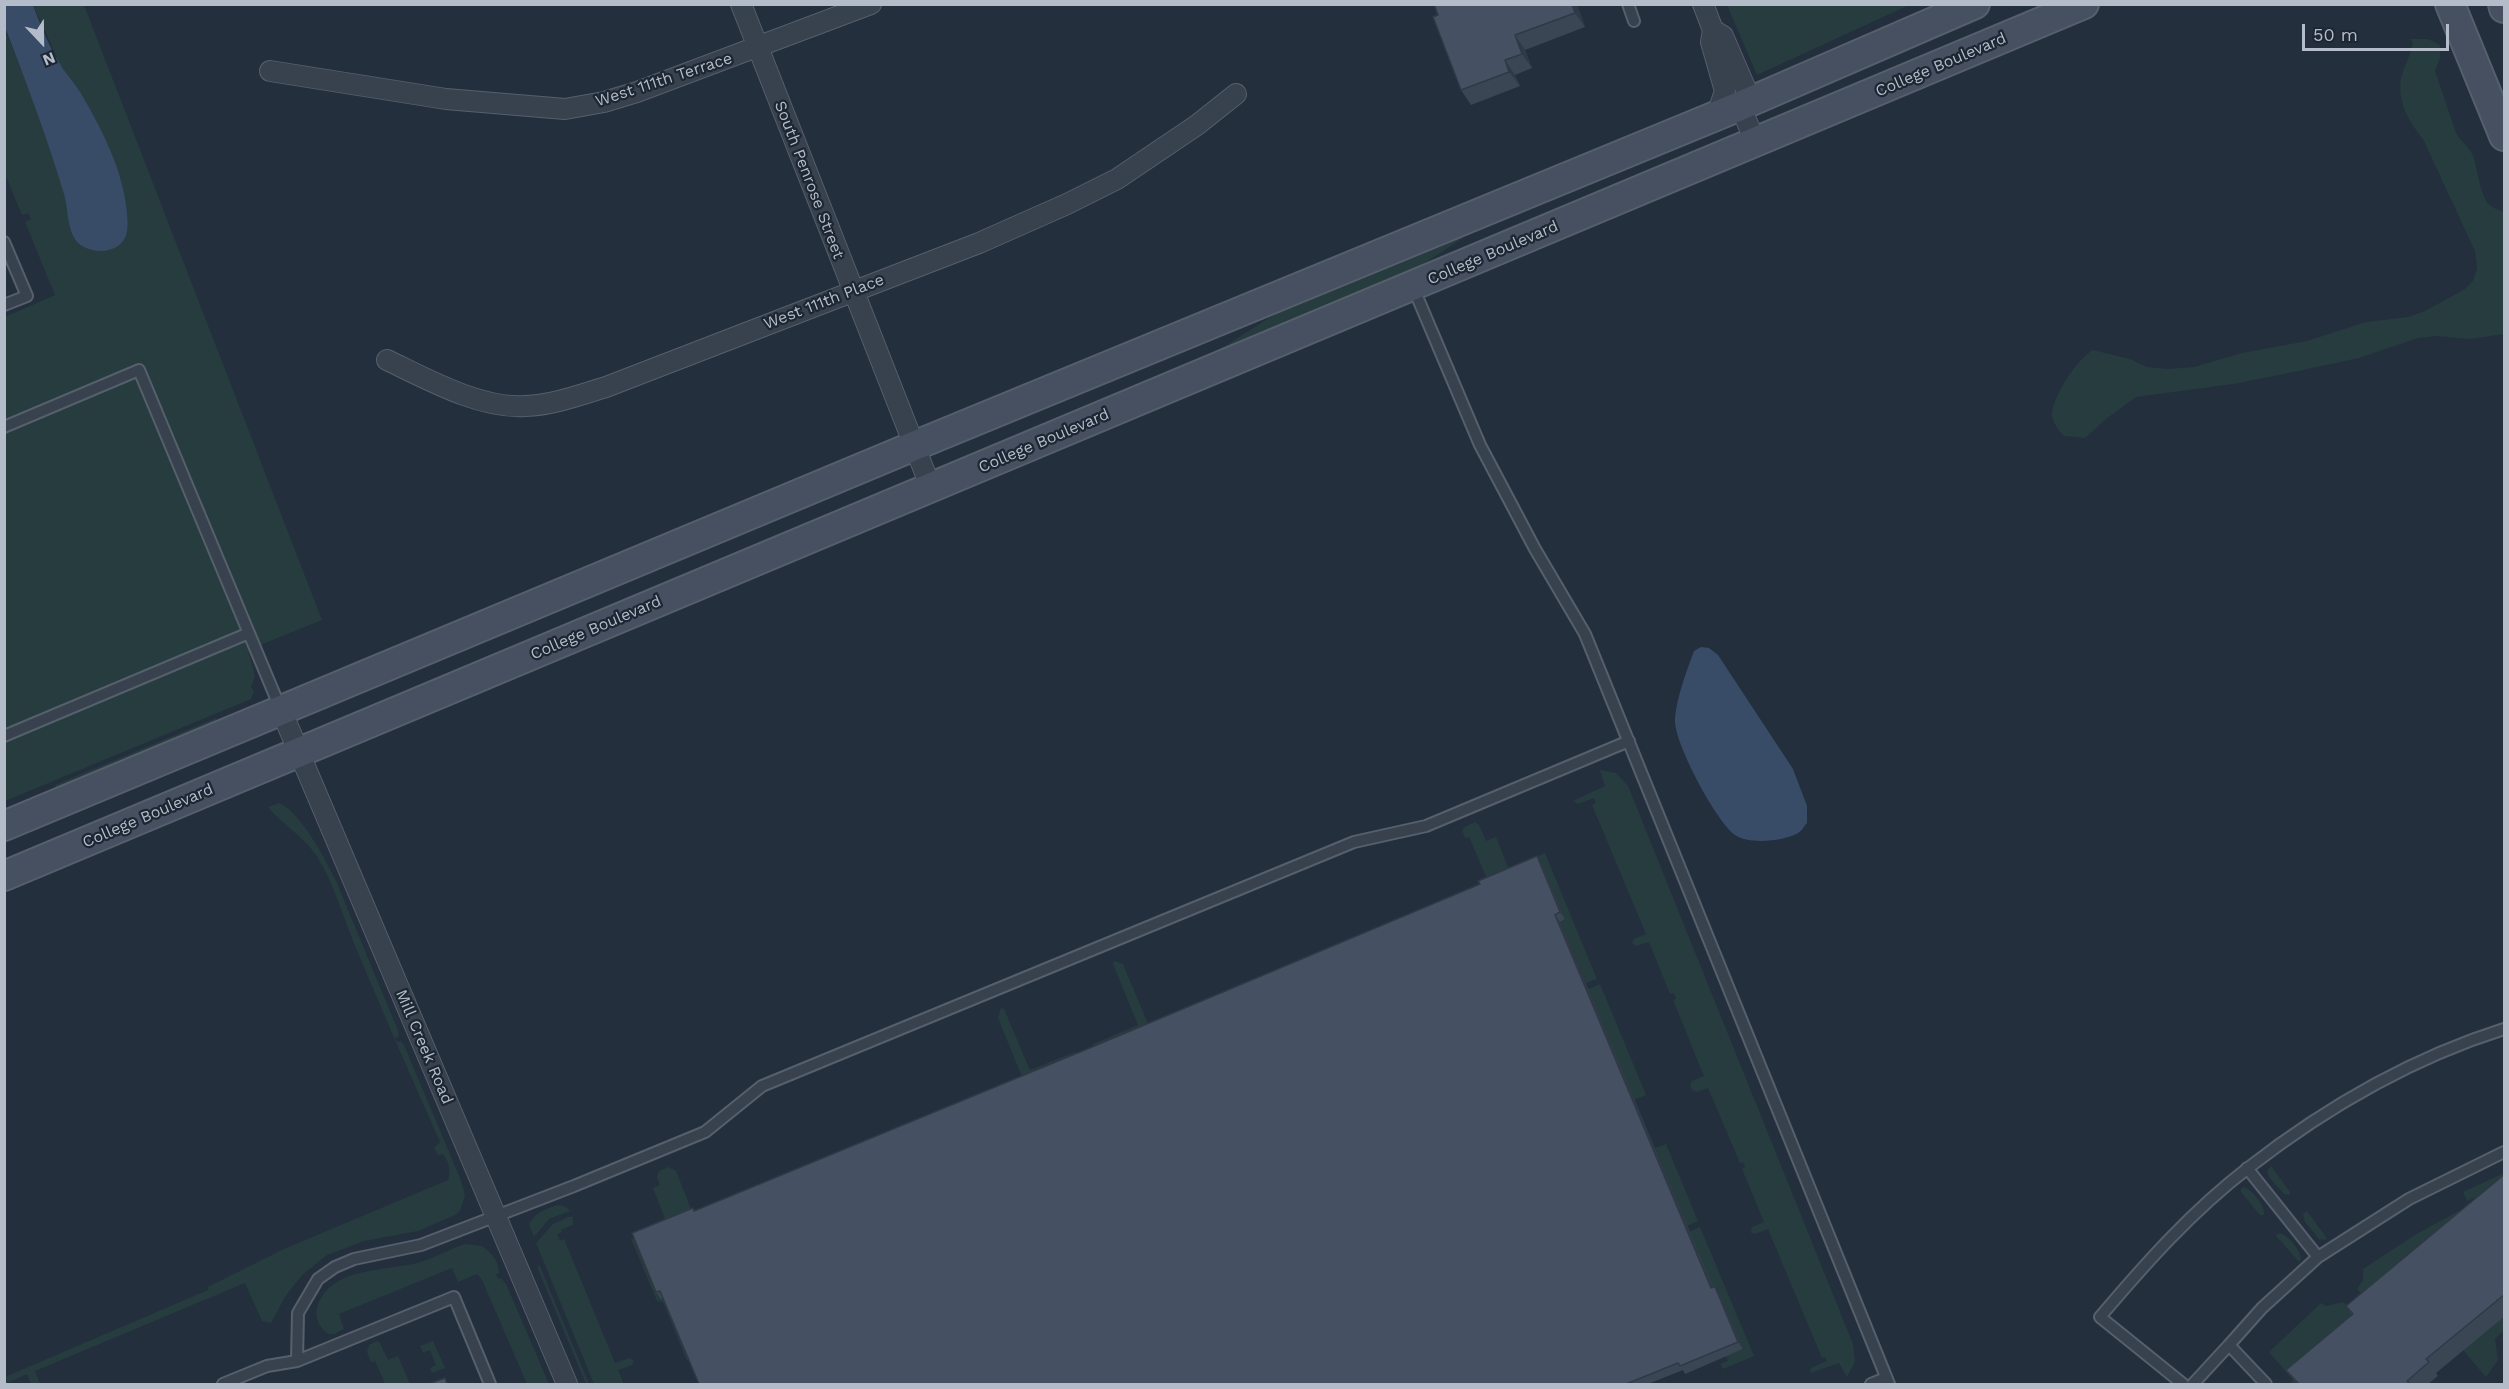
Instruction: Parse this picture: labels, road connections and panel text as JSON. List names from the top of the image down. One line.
{"streets":{"main road":["College Boulevard"],"street":["West 111th Terrace","South Penrose Street","West 111th Place","Mill Creek Road"]},"crossings":[["College Boulevard","South Penrose Street"],["College Boulevard","Mill Creek Road"],["West 111th Terrace","South Penrose Street"],["South Penrose Street","West 111th Place"]],"scale_bar":"50 m","north":"bottom"}
